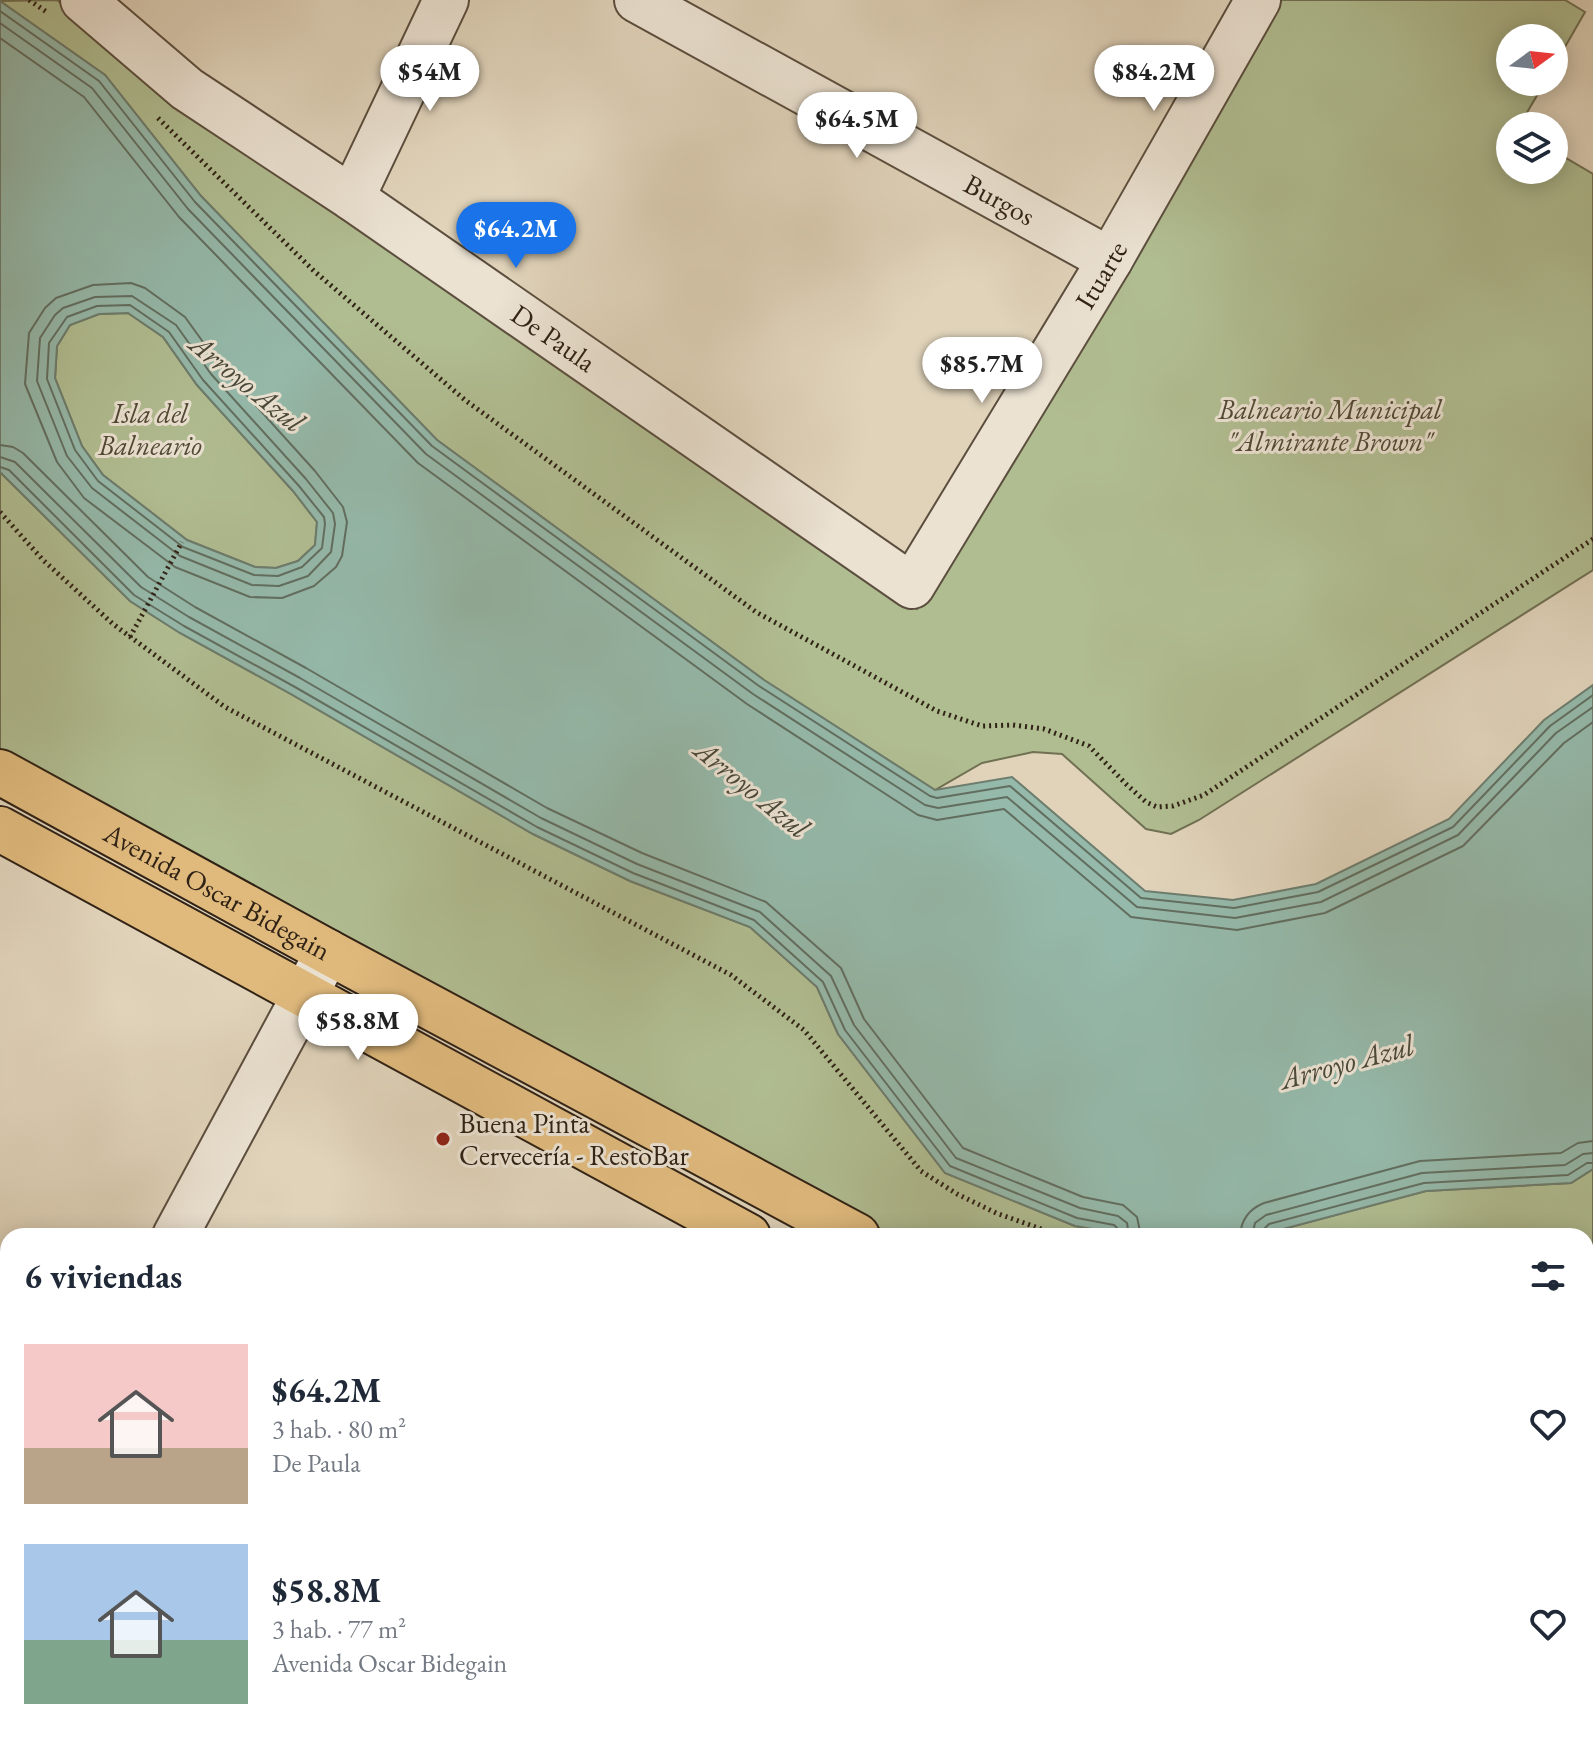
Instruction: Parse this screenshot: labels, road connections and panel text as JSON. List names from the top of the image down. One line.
{"streets":{"main road":["Avenida Oscar Bidegain"],"street":["Burgos","Ituarte","De Paula"]},"crossings":[["Burgos","Ituarte"],["Ituarte","De Paula"]],"water":["Arroyo Azul"],"parks":["Balneario Municipal \"Almirante Brown\"","Isla del Balneario"],"places":["Buena Pinta Cervecería - RestoBar"],"north":"right","page":{"price":["$54M","$84.2M","$64.5M","$64.2M","$85.7M","$58.8M"],"heading":"6 viviendas","list":[{"name":"$64.2M","note":"3 hab. · 80 m² · De Paula"},{"name":"$58.8M","note":"3 hab. · 77 m² · Avenida Oscar Bidegain"}]}}
